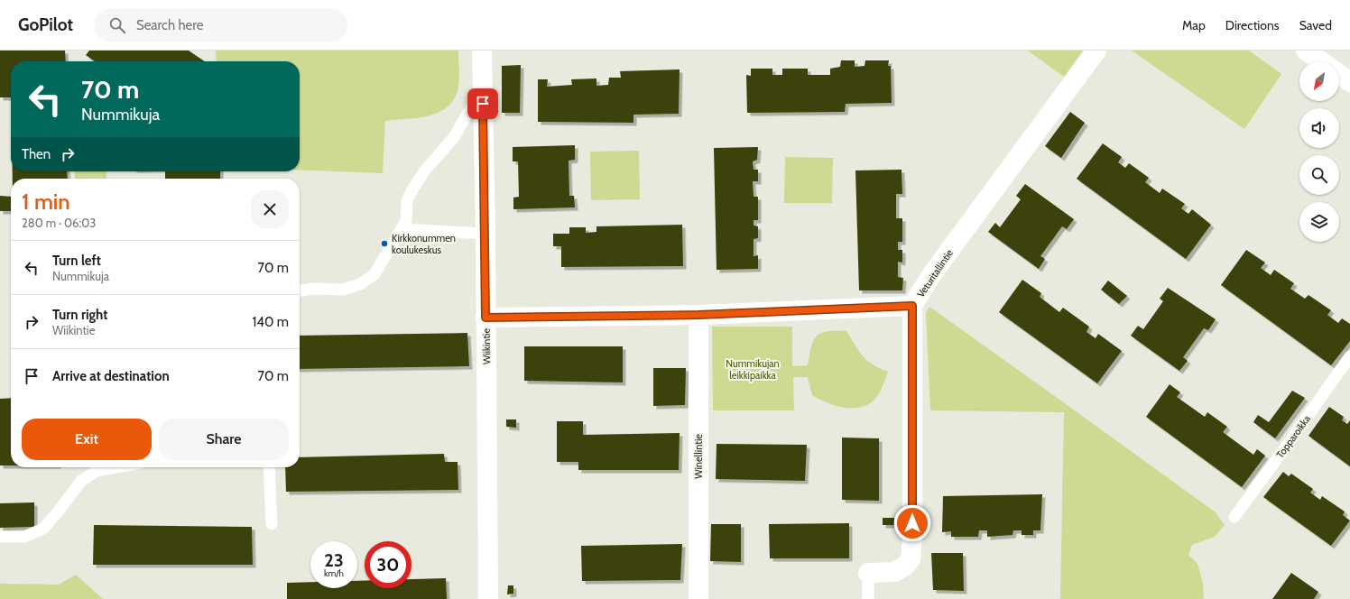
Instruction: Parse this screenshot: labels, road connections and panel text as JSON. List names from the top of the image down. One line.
{"streets":{"street":["Veturitallintie","Wiikintie","Winellintie"],"lane":["Topparoikka"]},"parks":["Nummikujan leikkipaikka"],"places":["Kirkkonummen koulukeskus"],"north":"bottom left","page":{"header":"GoPilot","search":"Search here","nav":["Map","Directions","Saved"],"turn":["70 m","Nummikuja"],"then":"Then","heading":["1 min","280 m · 06:03"],"list":[{"name":"Turn left","note":"Nummikuja","value":"70 m"},{"name":"Turn right","note":"Wiikintie","value":"140 m"},{"name":"Arrive at destination","value":"70 m"}],"buttons":["Exit","Share"],"speed":"23 km/h","limit":"30"}}
